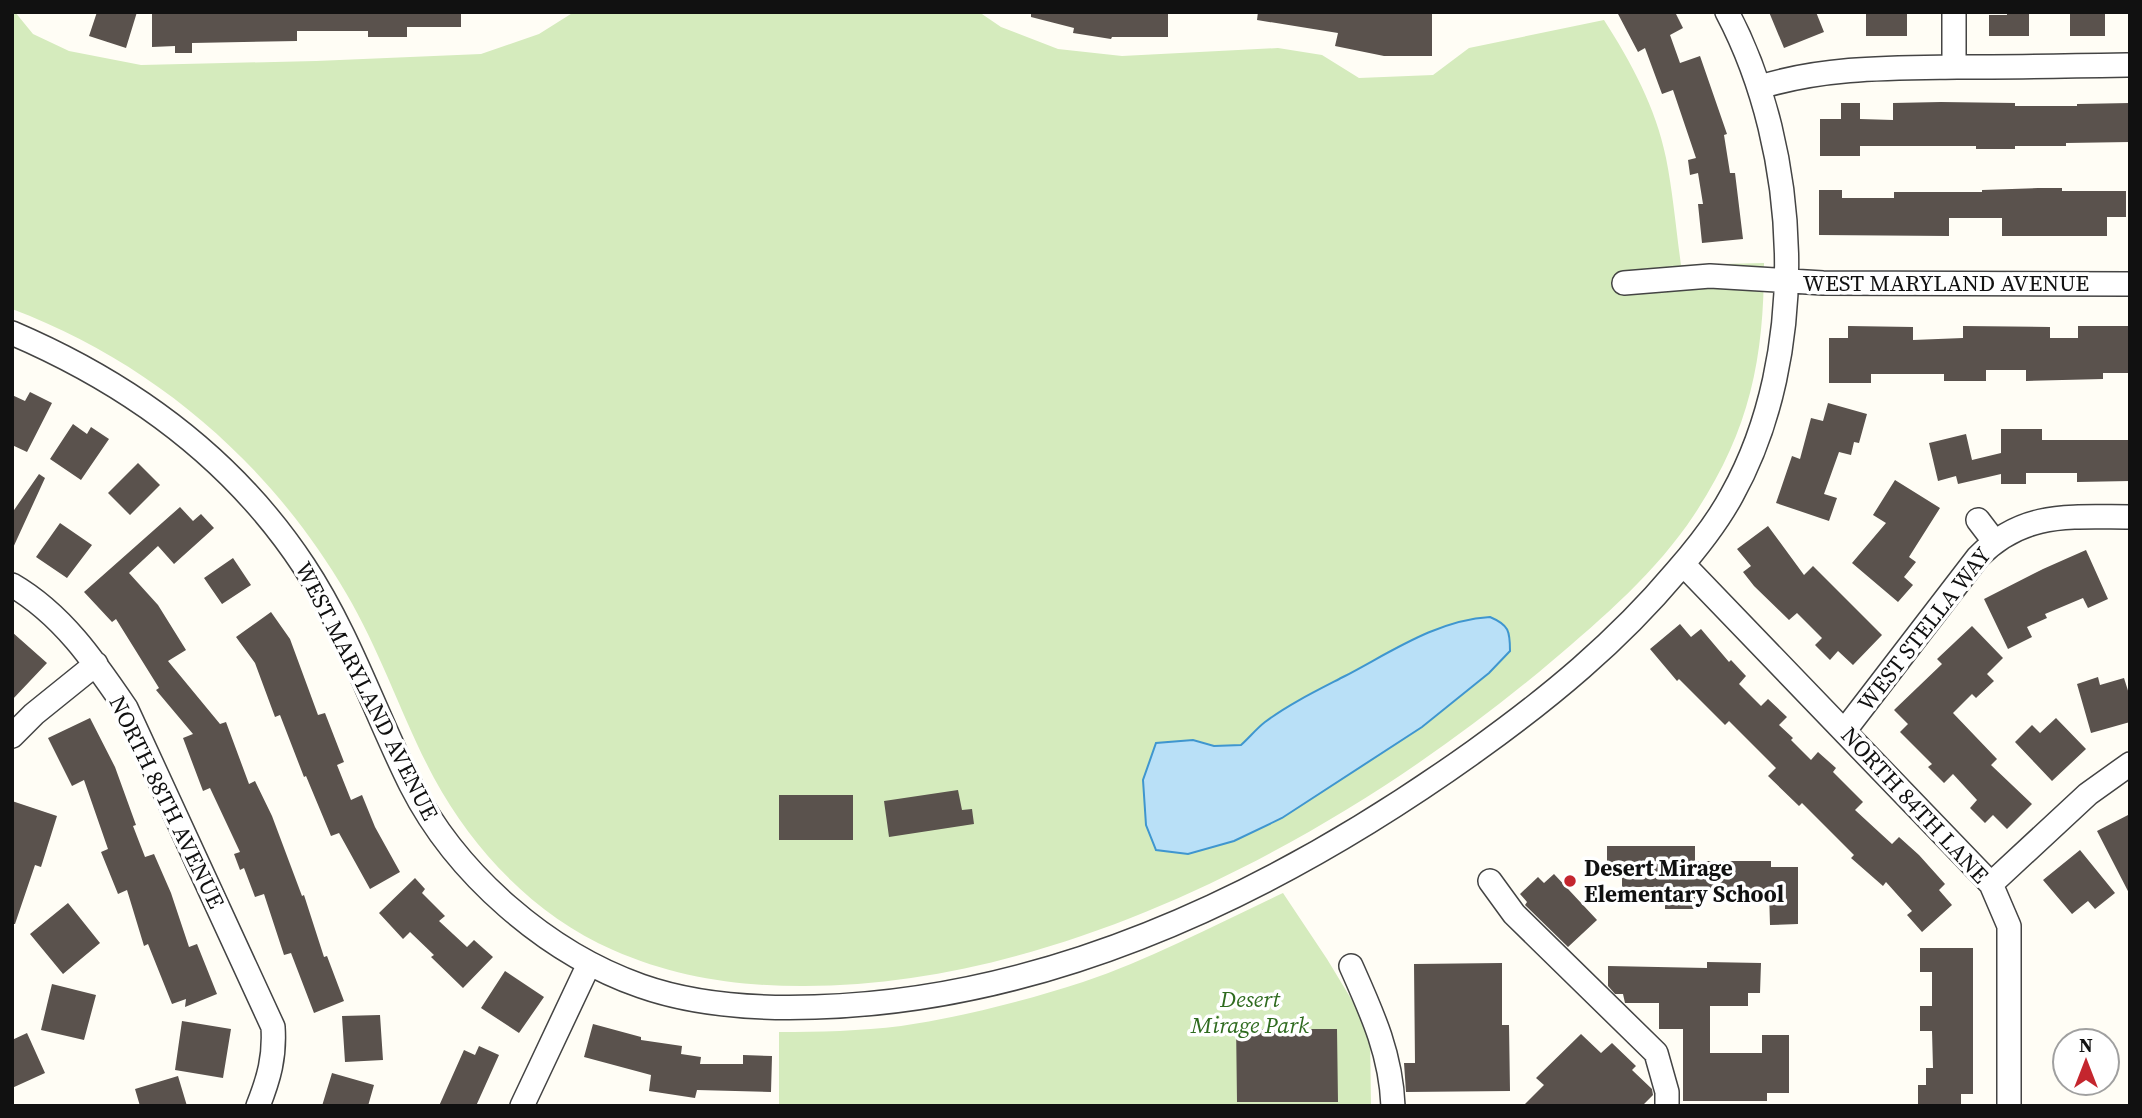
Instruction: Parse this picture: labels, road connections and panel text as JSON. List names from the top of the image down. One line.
{"streets":{"street":["WEST MARYLAND AVENUE","WEST STELLA WAY","NORTH 88TH AVENUE","NORTH 84TH LANE"]},"crossings":[["WEST MARYLAND AVENUE","NORTH 84TH LANE"],["WEST STELLA WAY","NORTH 84TH LANE"]],"parks":["Desert Mirage Park"],"places":["Desert Mirage Elementary School"],"north":"top"}
